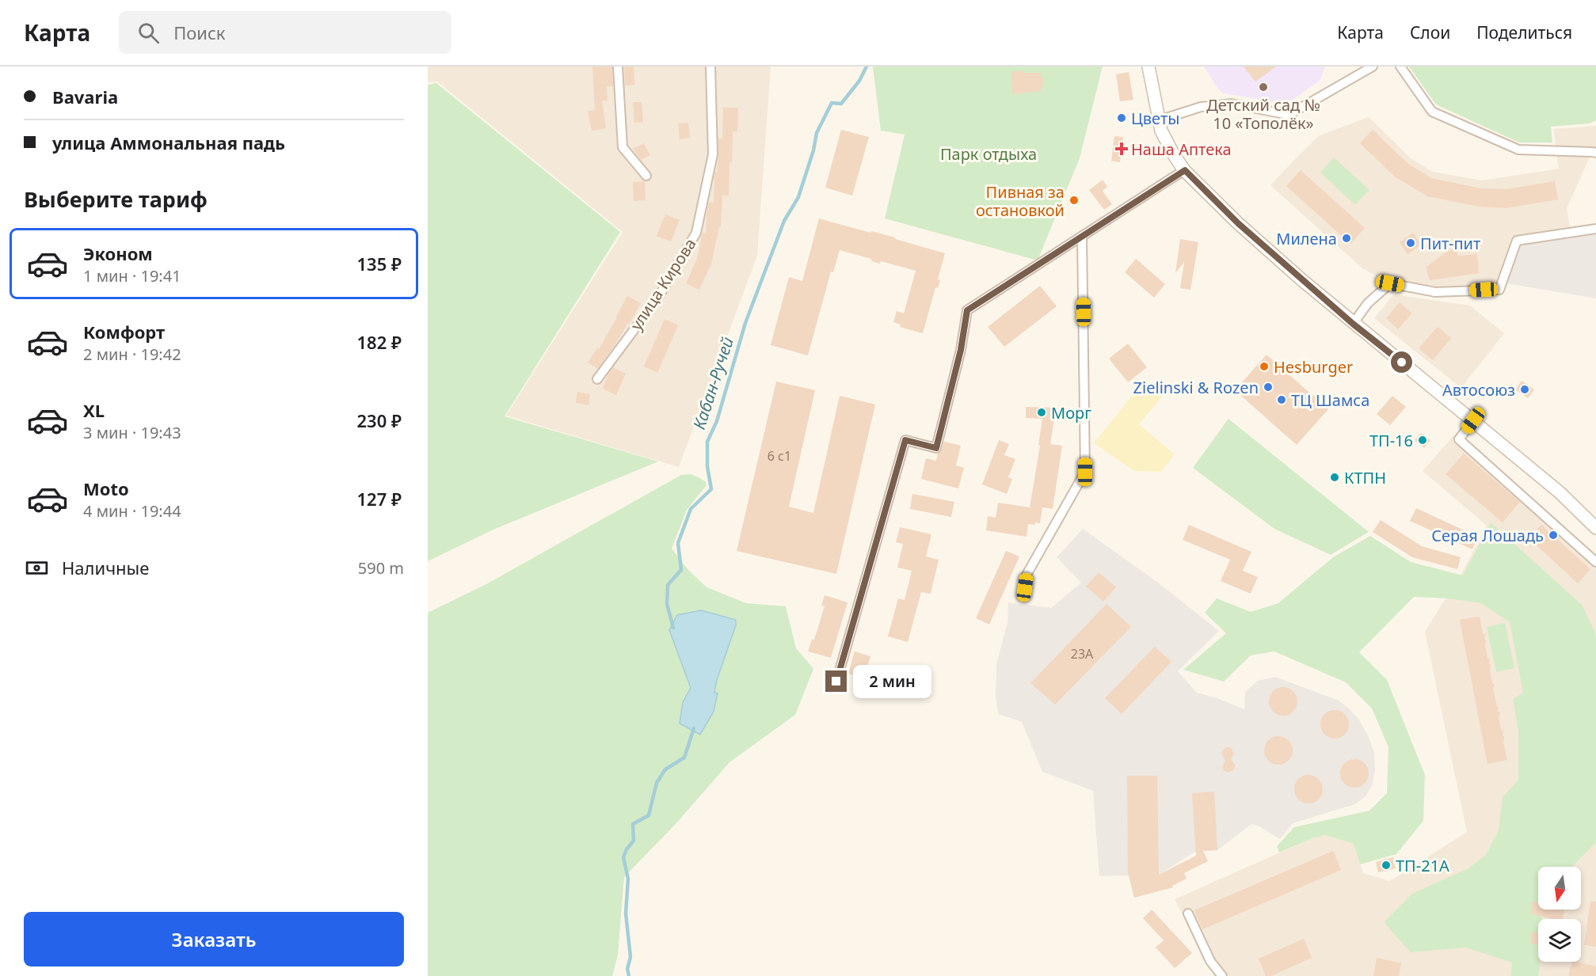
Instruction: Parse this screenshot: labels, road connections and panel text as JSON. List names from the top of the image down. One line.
{"streets":{"street":["улица Кирова"]},"water":["Кабан-Ручей"],"parks":["Парк отдыха"],"places":{"other":["Детский сад № 10 «Тополёк»","Цветы","Пивная за остановкой","Милена","Пит-пит","Hesburger","Zielinski & Rozen","Автосоюз","ТЦ Шамса","Морг","ТП-16","КТПН","Серая Лошадь","ТП-21А"],"health":["Наша Аптека"]},"house_numbers":["6 с1","23А"],"north":"bottom","page":{"header":"Карта","search":"Поиск","nav":["Карта","Слои","Поделиться"],"banner":["Bavaria","улица Аммональная падь"],"heading":"Выберите тариф","list":[{"name":"Эконом","note":"1 мин · 19:41","value":"135 ₽"},{"name":"Комфорт","note":"2 мин · 19:42","value":"182 ₽"},{"name":"XL","note":"3 мин · 19:43","value":"230 ₽"},{"name":"Moto","note":"4 мин · 19:44","value":"127 ₽"}],"pay":["Наличные","590 m"],"bubble":"2 мин","buttons":"Заказать"}}
